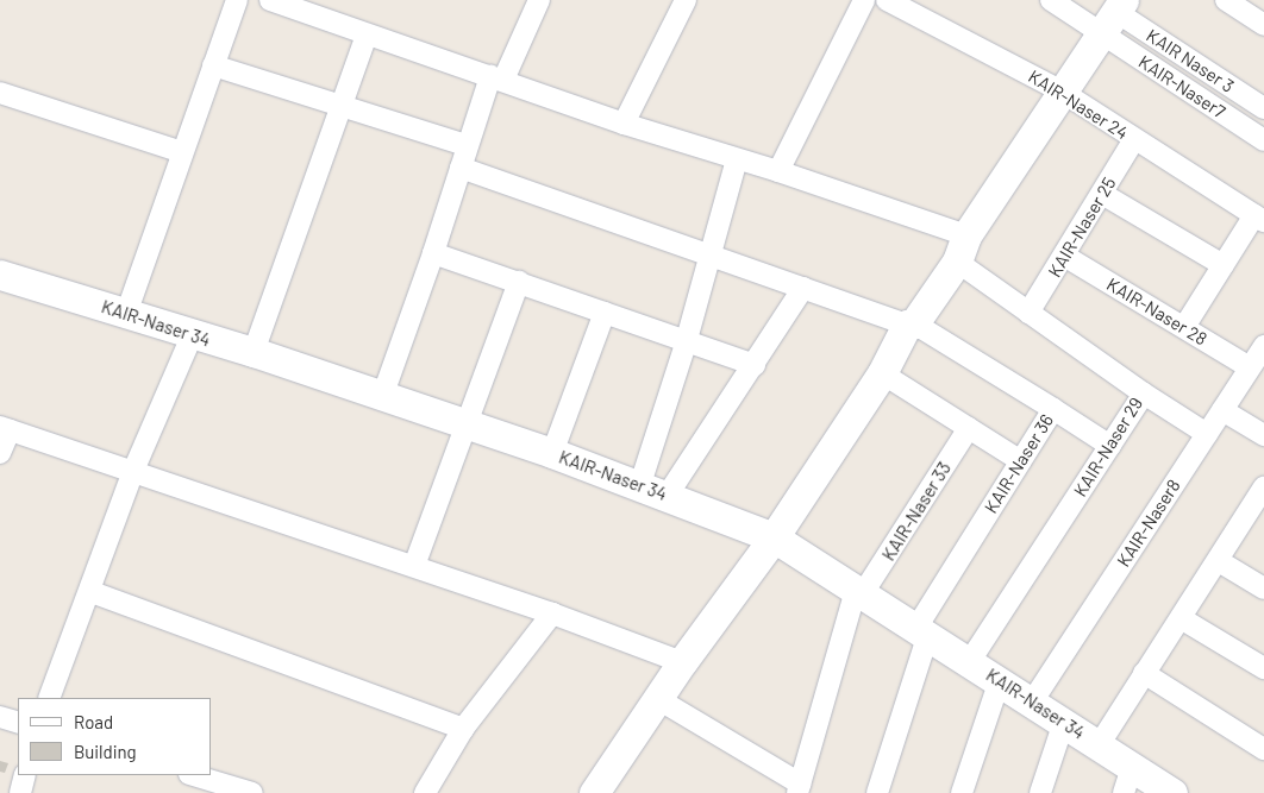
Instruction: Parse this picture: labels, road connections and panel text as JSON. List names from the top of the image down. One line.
{"streets":{"street":["KAIR Naser 3","KAIR-Naser7","KAIR-Naser 24","KAIR-Naser 25","KAIR-Naser 28","KAIR-Naser 34","KAIR-Naser 29","KAIR-Naser 36","KAIR-Naser 33","KAIR-Naser8"]},"crossings":[["KAIR Naser 3","KAIR-Naser7"],["KAIR-Naser 24","KAIR-Naser 25"],["KAIR-Naser 25","KAIR-Naser 28"],["KAIR-Naser 25","KAIR-Naser 29"],["KAIR-Naser 28","KAIR-Naser8"],["KAIR-Naser 34","KAIR-Naser 29"],["KAIR-Naser 34","KAIR-Naser 36"],["KAIR-Naser 34","KAIR-Naser 33"],["KAIR-Naser 34","KAIR-Naser8"]],"legend":["Road","Building"]}
